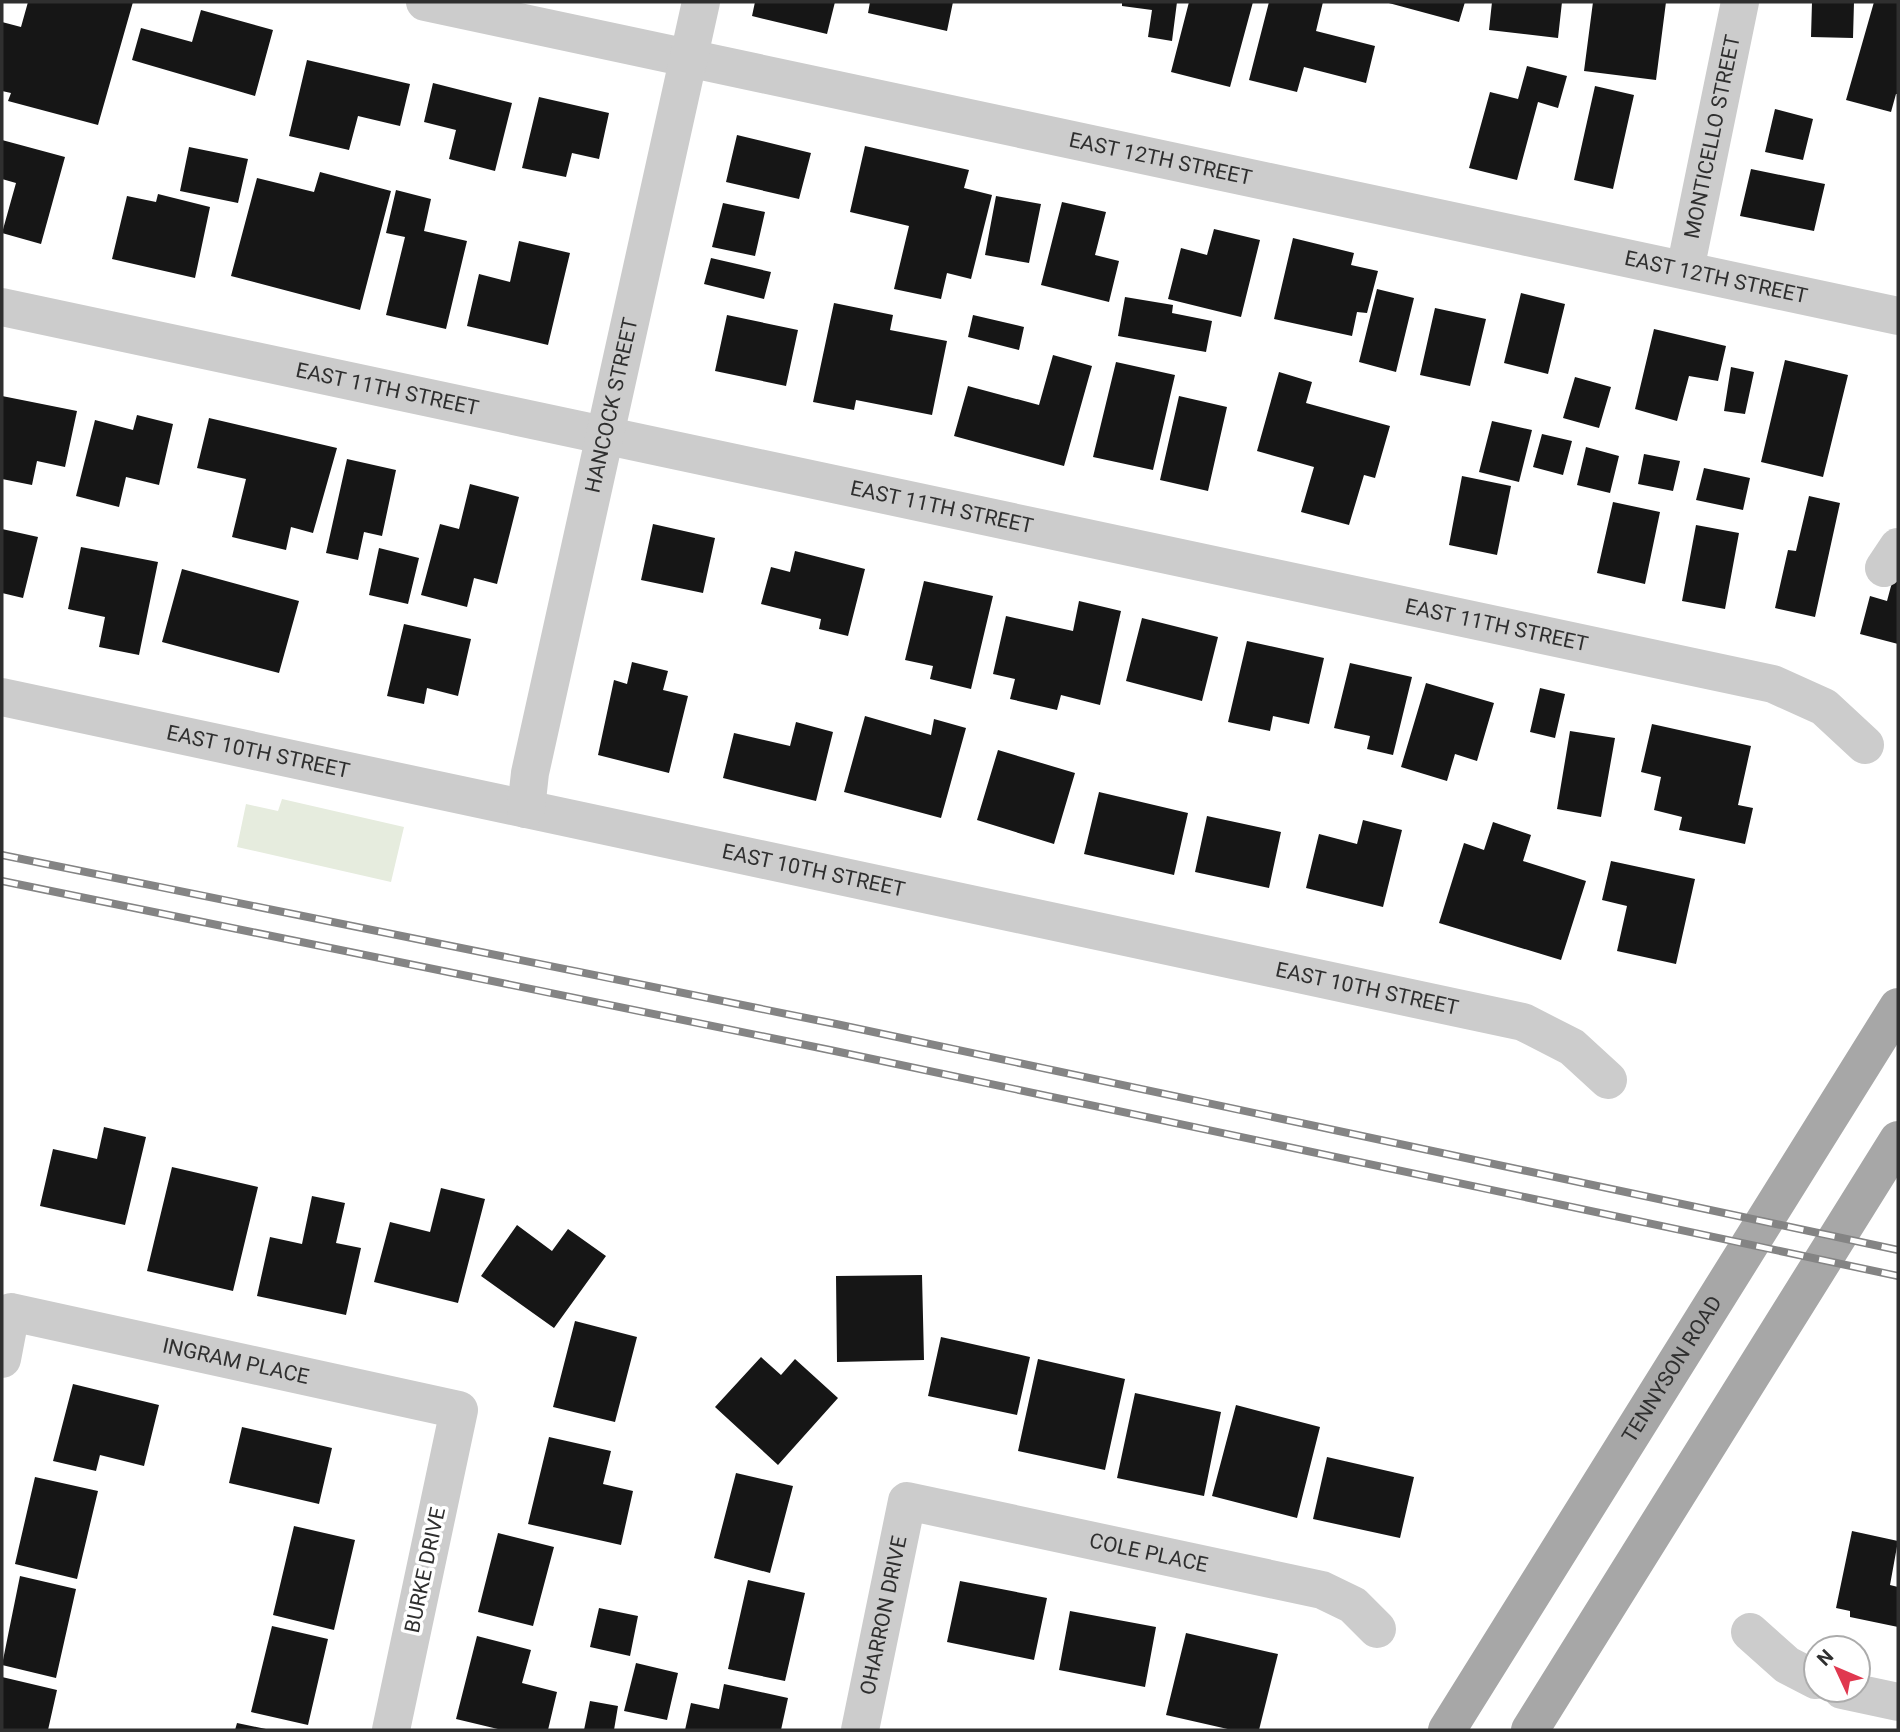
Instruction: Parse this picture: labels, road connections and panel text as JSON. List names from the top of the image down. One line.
{"streets":{"main road":["TENNYSON ROAD"],"street":["MONTICELLO STREET","EAST 12TH STREET","EAST 11TH STREET","HANCOCK STREET","EAST 10TH STREET","INGRAM PLACE","COLE PLACE","BURKE DRIVE","OHARRON DRIVE"]},"crossings":[["MONTICELLO STREET","EAST 12TH STREET"],["EAST 12TH STREET","HANCOCK STREET"],["EAST 11TH STREET","HANCOCK STREET"],["HANCOCK STREET","EAST 10TH STREET"],["INGRAM PLACE","BURKE DRIVE"],["COLE PLACE","OHARRON DRIVE"]],"north":"top left"}
